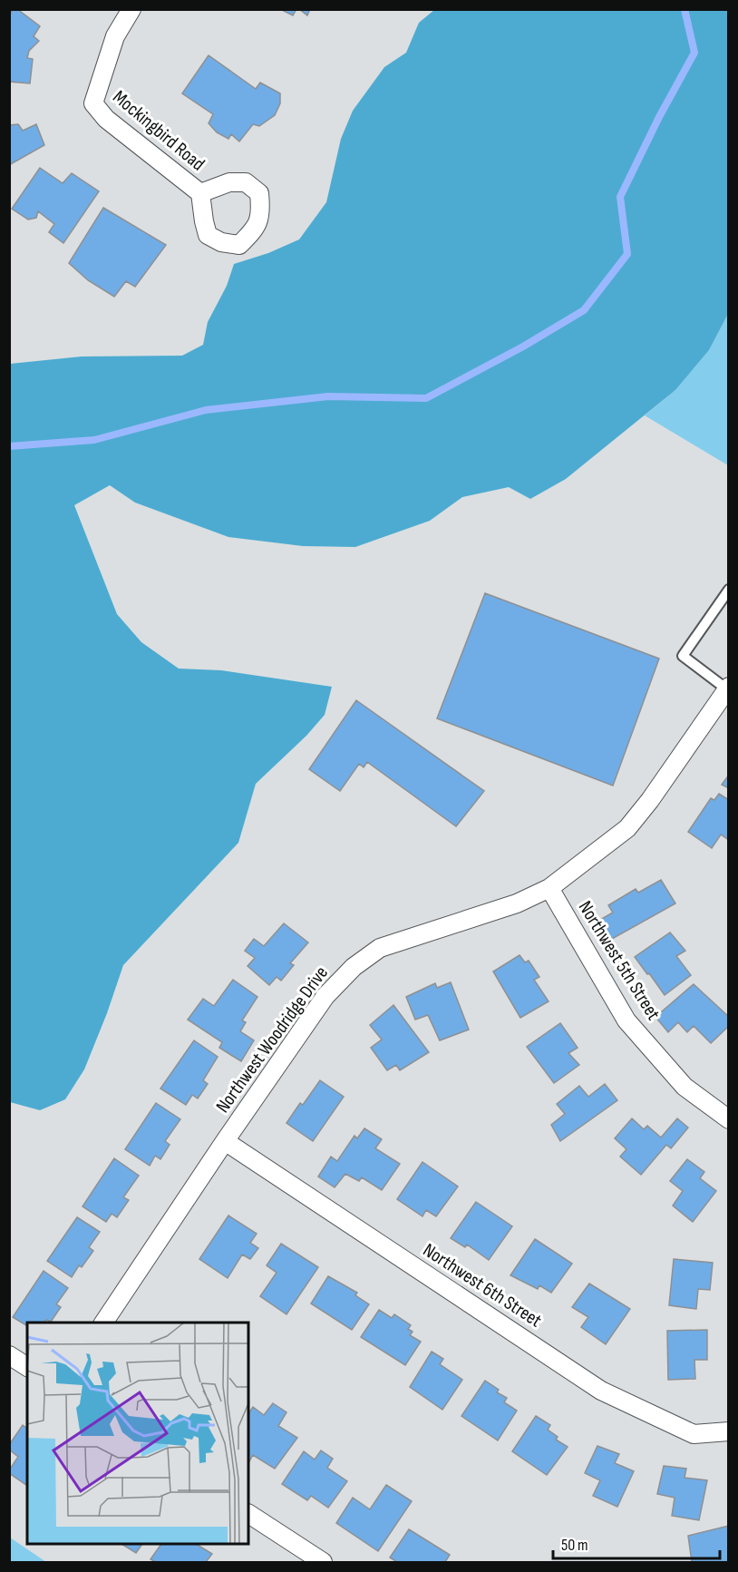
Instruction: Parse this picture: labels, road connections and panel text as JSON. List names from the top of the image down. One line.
{"streets":{"street":["Mockingbird Road","Northwest 5th Street","Northwest Woodridge Drive","Northwest 6th Street"]},"crossings":[["Northwest 5th Street","Northwest Woodridge Drive"],["Northwest Woodridge Drive","Northwest 6th Street"]],"scale_bar":"50 m"}
